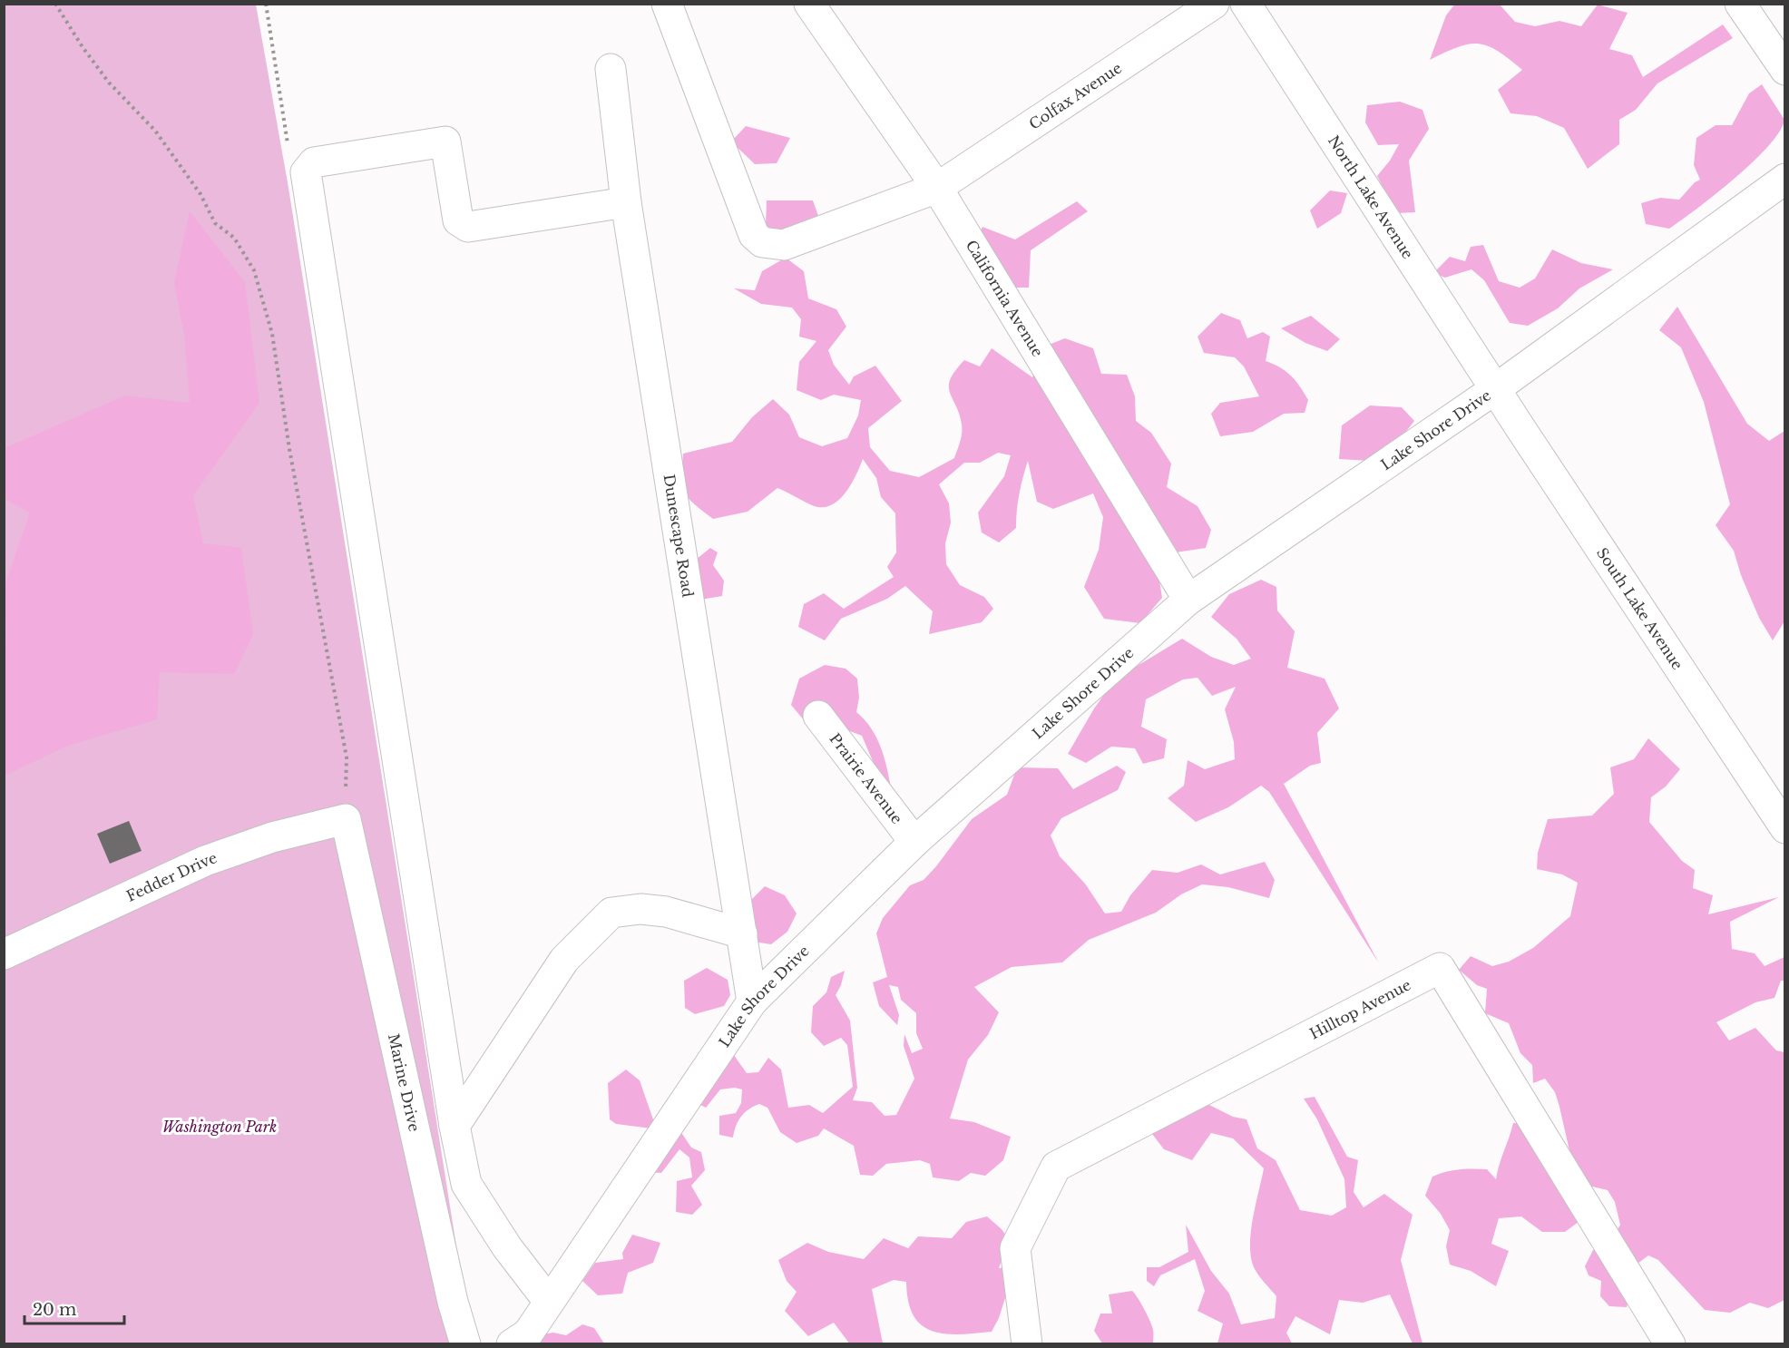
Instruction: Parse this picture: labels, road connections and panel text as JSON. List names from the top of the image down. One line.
{"streets":{"street":["Colfax Avenue","North Lake Avenue","California Avenue","Lake Shore Drive","Dunescape Road","South Lake Avenue","Prairie Avenue","Fedder Drive","Hilltop Avenue","Marine Drive"]},"crossings":[["Colfax Avenue","California Avenue"],["North Lake Avenue","Lake Shore Drive"],["North Lake Avenue","South Lake Avenue"],["California Avenue","Lake Shore Drive"],["Lake Shore Drive","Dunescape Road"],["Lake Shore Drive","South Lake Avenue"],["Lake Shore Drive","Prairie Avenue"],["Fedder Drive","Marine Drive"]],"parks":["Washington Park"],"scale_bar":"20 m"}
